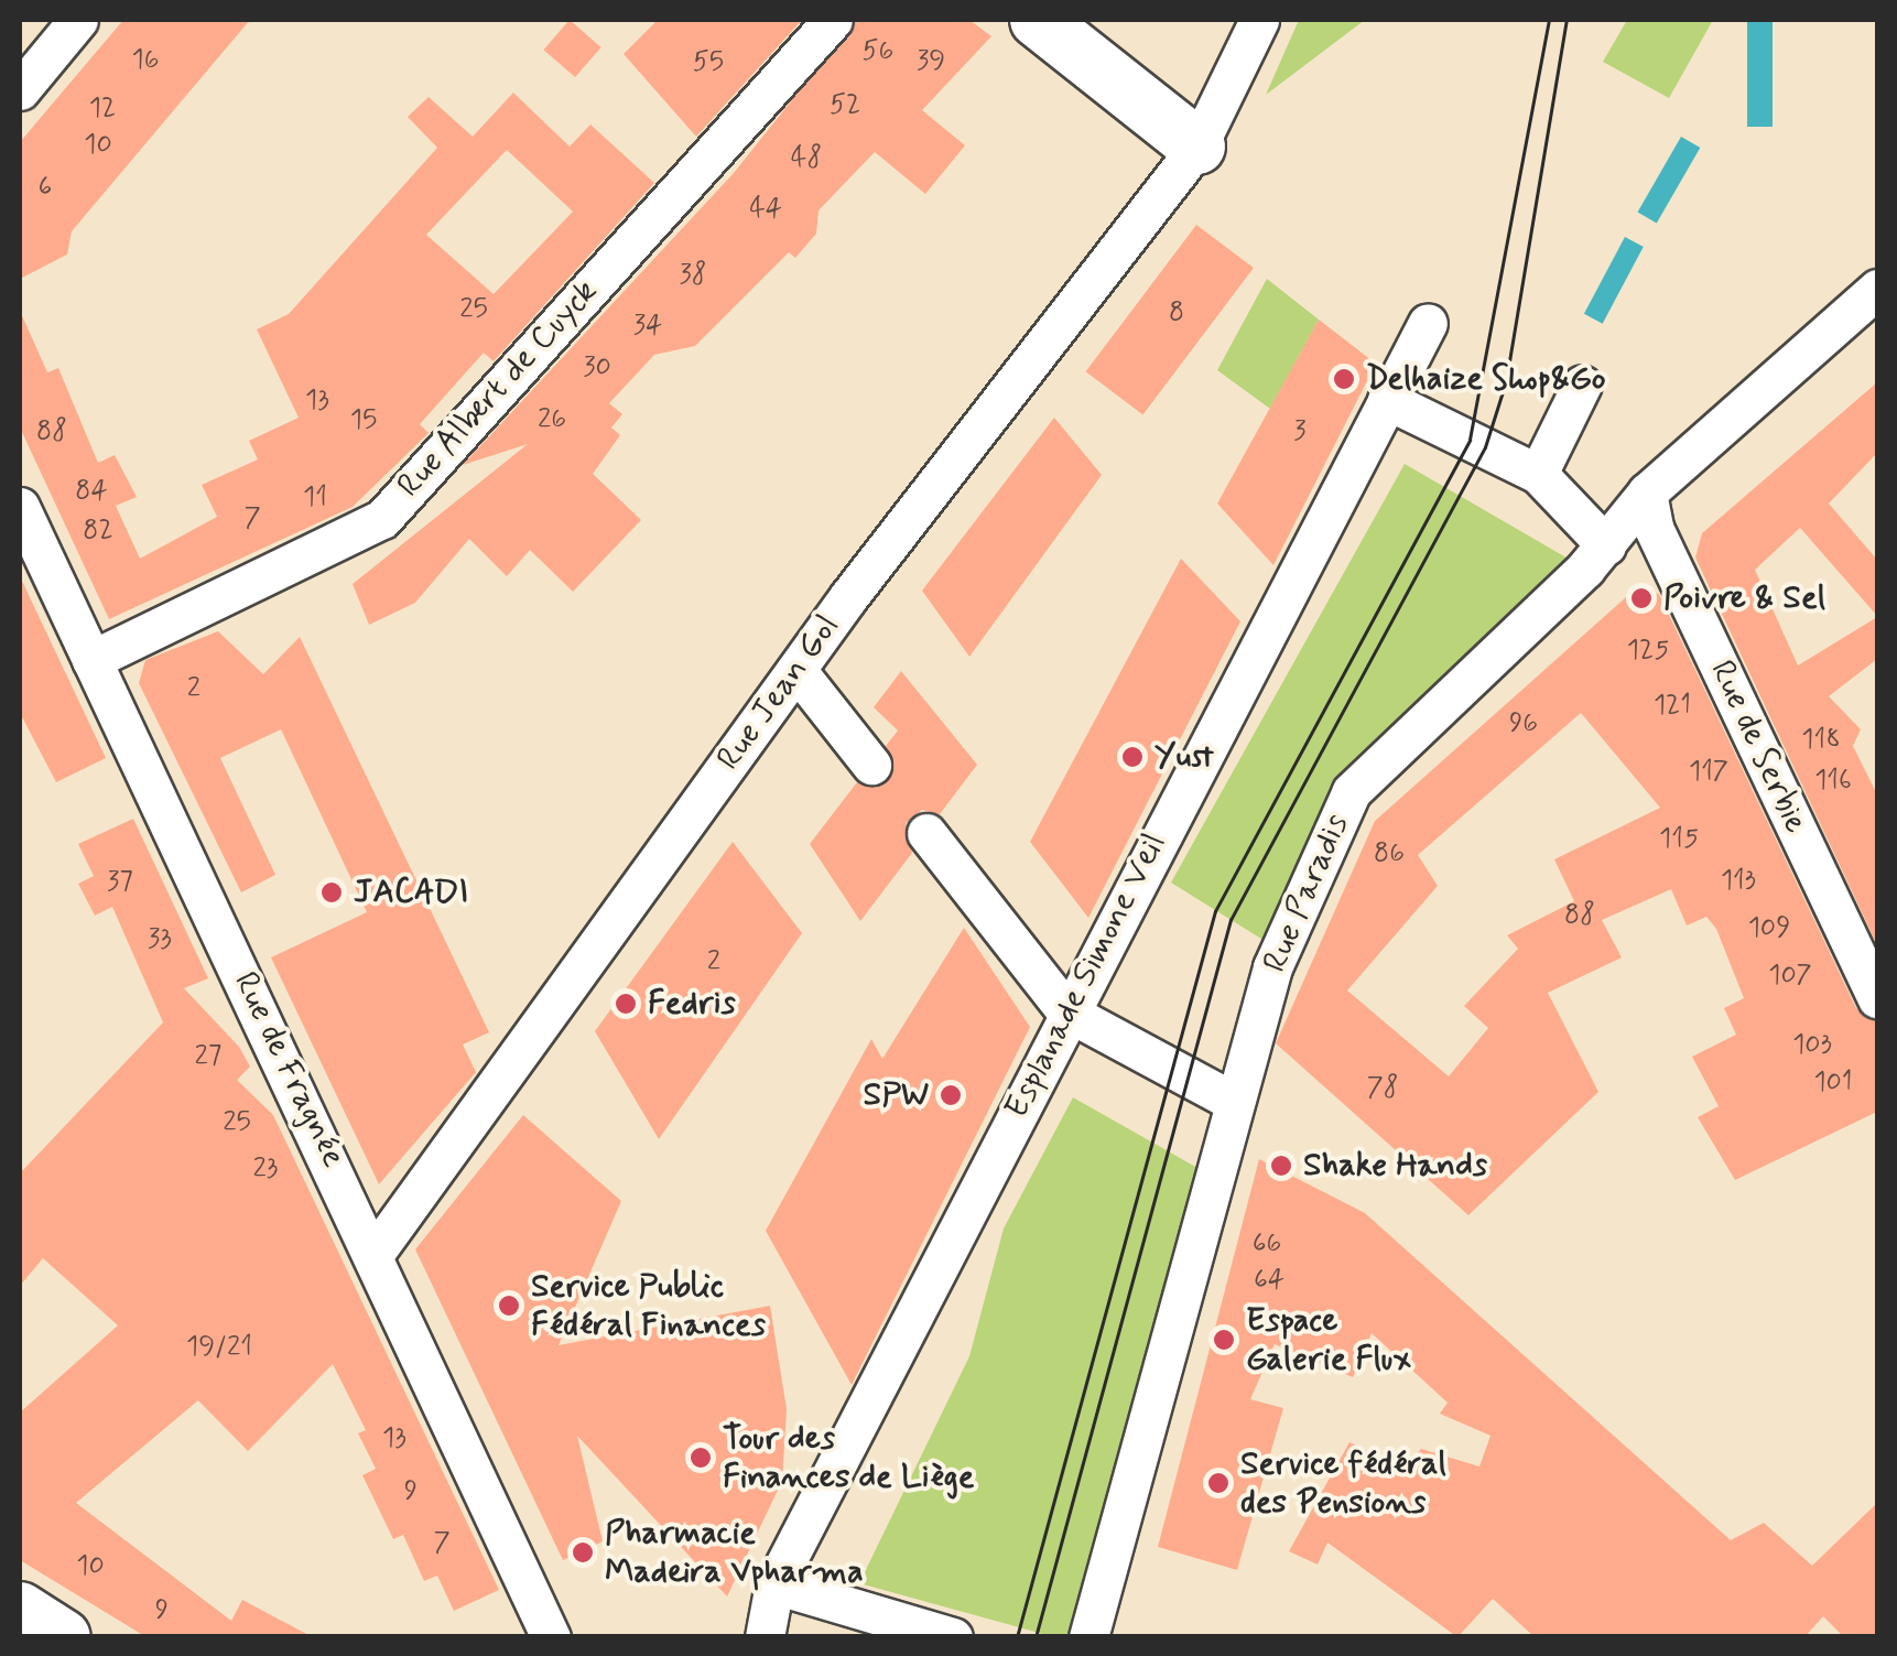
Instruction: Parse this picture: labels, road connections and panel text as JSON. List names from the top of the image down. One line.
{"streets":{"street":["Rue Albert de Cuyck","Rue Jean Gol","Rue de Serbie","Rue Paradis","Esplanade Simone Veil","Rue de Fragnée"]},"crossings":[["Rue Albert de Cuyck","Rue de Fragnée"],["Rue Jean Gol","Rue de Fragnée"],["Rue de Serbie","Rue Paradis"]],"places":["Delhaize Shop&Go","Poivre & Sel","Yust","JACADI","Fedris","SPW","Shake Hands","Service Public Fédéral Finances","Espace Galerie Flux","Tour des Finances de Liège","Service fédéral des Pensions","Pharmacie Madeira Vpharma"],"house_numbers":["56","16","39","55","52","12","10","48","6","44","38","25","8","34","30","13","26","15","88","3","84","11","7","82","125","2","121","96","118","117","116","115","86","113","37","88","109","33","2","107","103","27","101","78","25","23","66","64","19/21","13","9","7","10","9"]}
